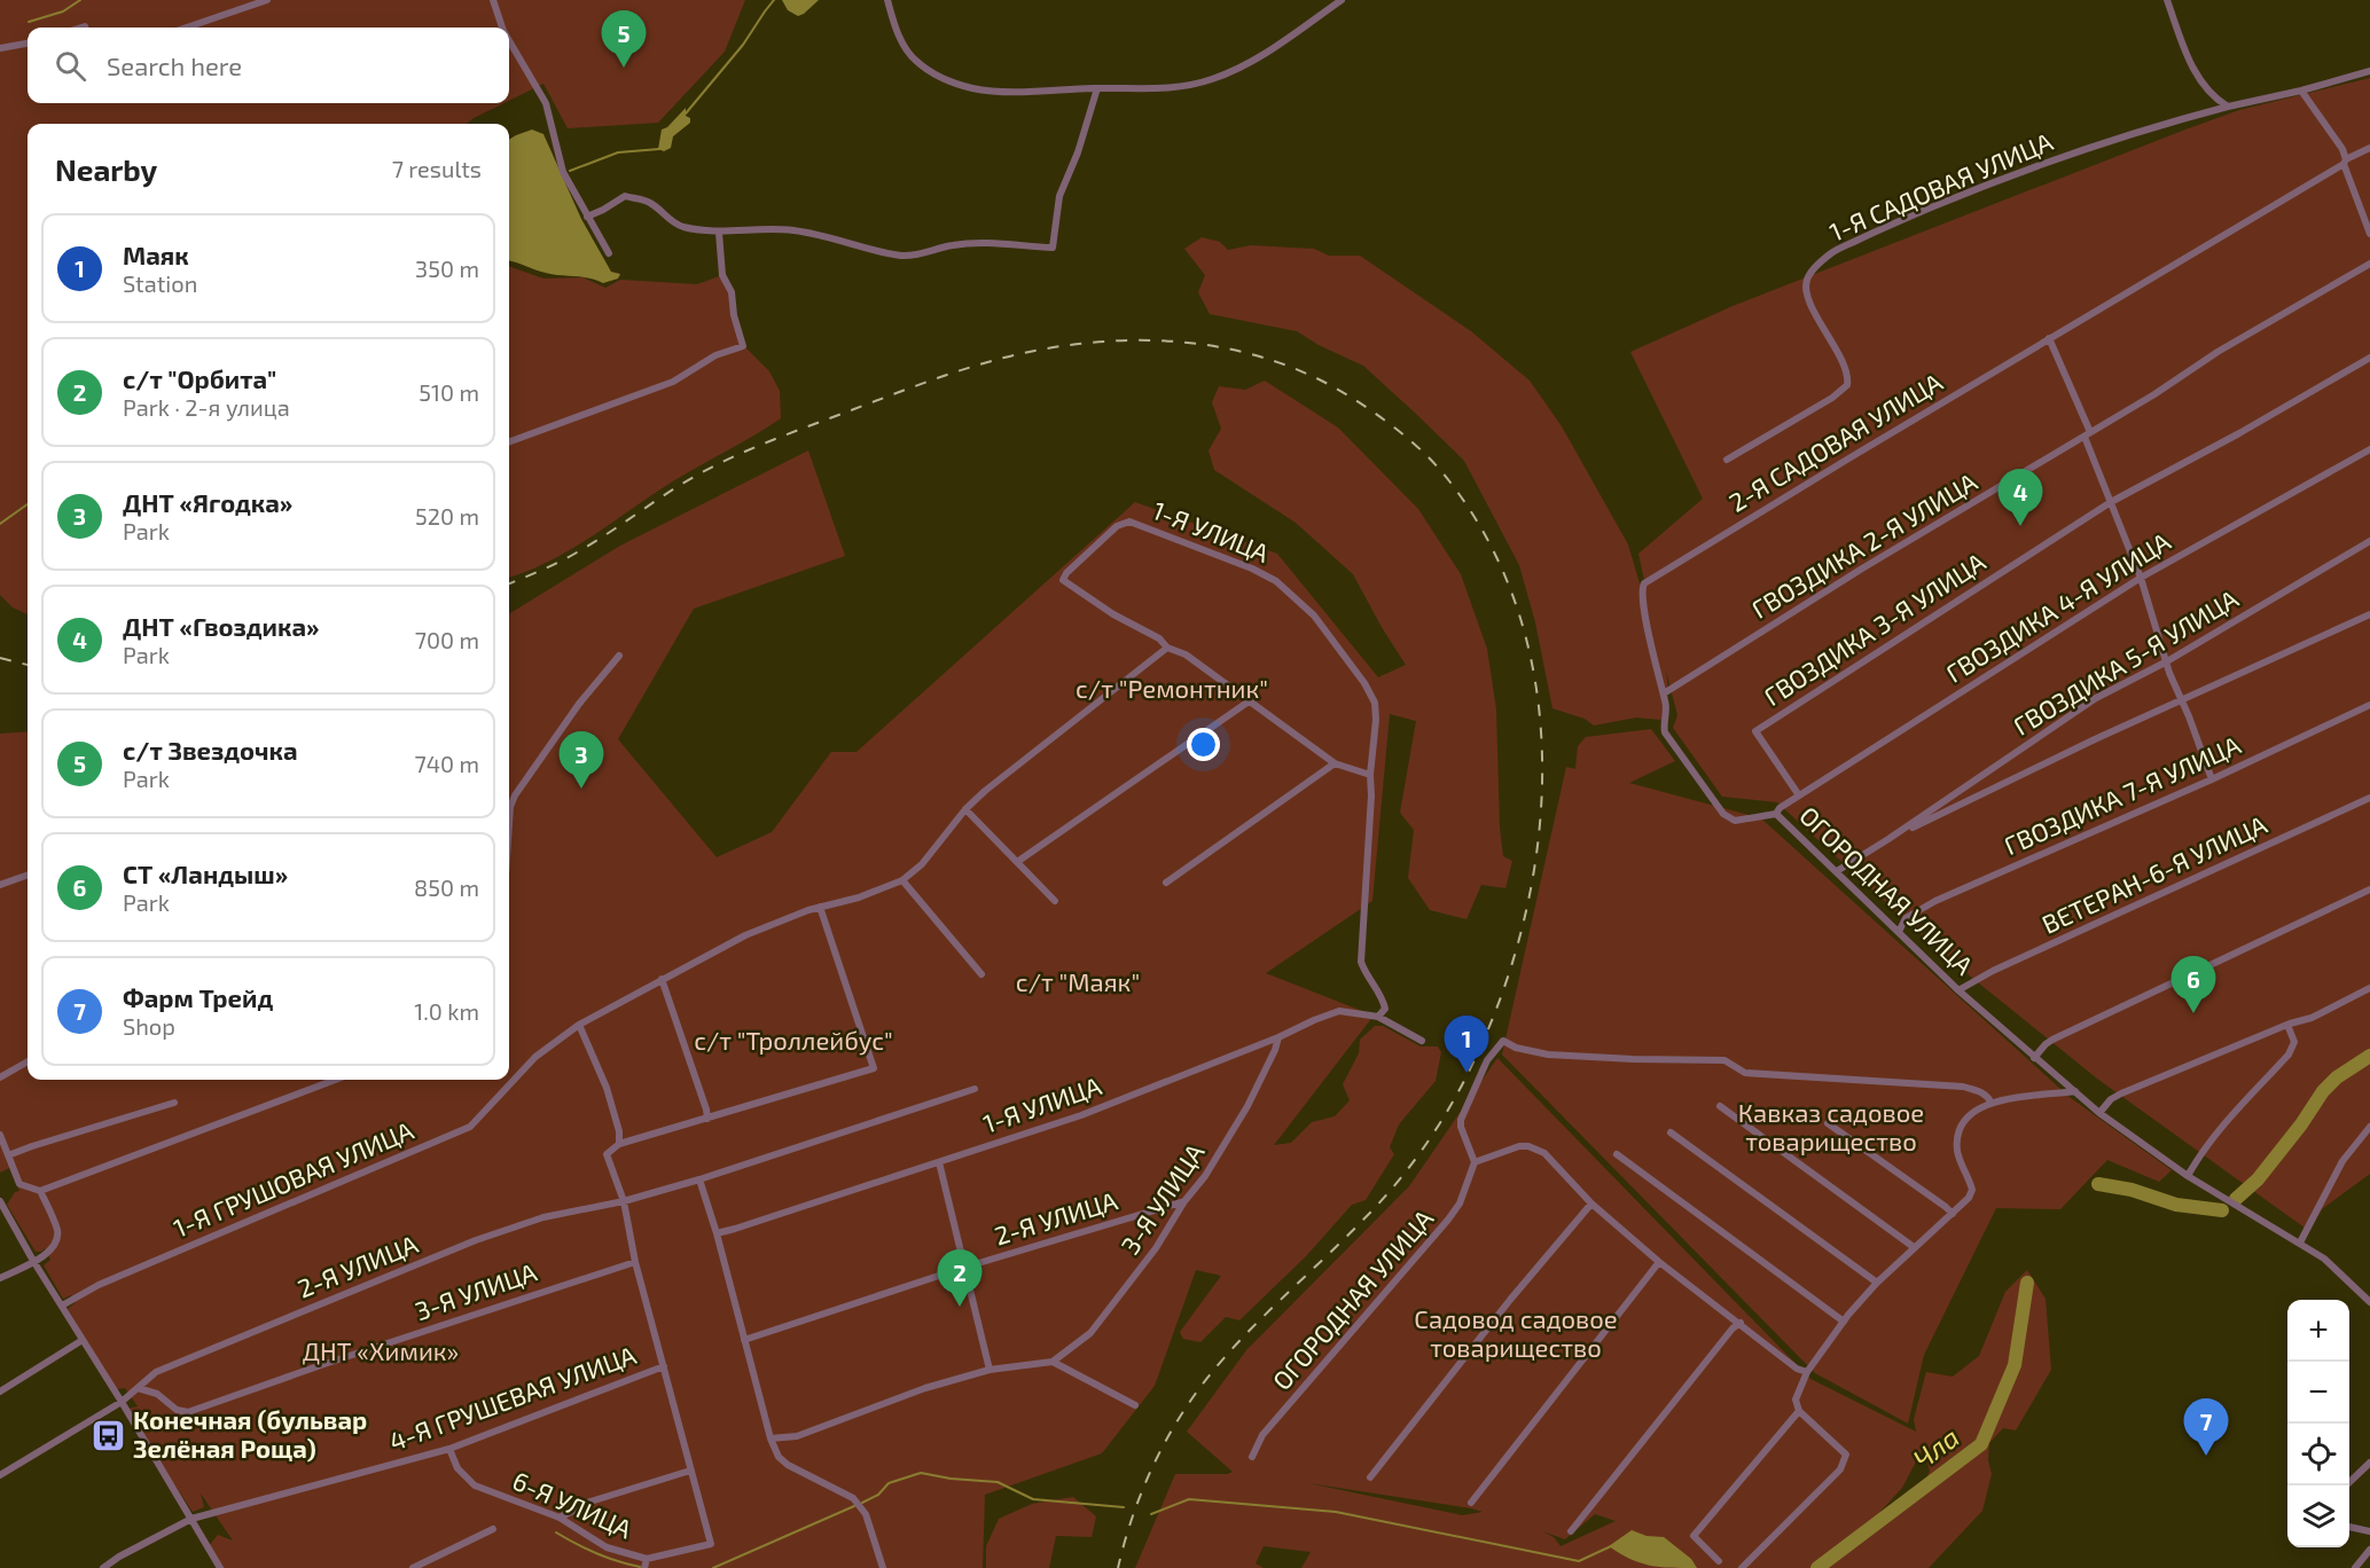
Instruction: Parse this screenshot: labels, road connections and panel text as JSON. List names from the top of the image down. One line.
{"streets":{"street":["1-Я САДОВАЯ УЛИЦА","2-Я САДОВАЯ УЛИЦА","1-Я УЛИЦА","ГВОЗДИКА 2-Я УЛИЦА","ГВОЗДИКА 4-Я УЛИЦА","ГВОЗДИКА 3-Я УЛИЦА","ГВОЗДИКА 5-Я УЛИЦА","ГВОЗДИКА 7-Я УЛИЦА","ВЕТЕРАН-6-Я УЛИЦА","ОГОРОДНАЯ УЛИЦА","1-Я ГРУШОВАЯ УЛИЦА","3-Я УЛИЦА","2-Я УЛИЦА","4-Я ГРУШЕВАЯ УЛИЦА","6-Я УЛИЦА"]},"crossings":[["2-Я САДОВАЯ УЛИЦА","ОГОРОДНАЯ УЛИЦА"],["1-Я УЛИЦА","3-Я УЛИЦА"],["ГВОЗДИКА 2-Я УЛИЦА","ОГОРОДНАЯ УЛИЦА"],["ГВОЗДИКА 4-Я УЛИЦА","ГВОЗДИКА 3-Я УЛИЦА"],["ГВОЗДИКА 4-Я УЛИЦА","ОГОРОДНАЯ УЛИЦА"],["ГВОЗДИКА 5-Я УЛИЦА","ОГОРОДНАЯ УЛИЦА"],["ГВОЗДИКА 7-Я УЛИЦА","ОГОРОДНАЯ УЛИЦА"],["ВЕТЕРАН-6-Я УЛИЦА","ОГОРОДНАЯ УЛИЦА"],["3-Я УЛИЦА","2-Я УЛИЦА"],["4-Я ГРУШЕВАЯ УЛИЦА","6-Я УЛИЦА"]],"water":["Чла"],"parks":["с/т \"Ремонтник\"","с/т \"Маяк\"","с/т \"Троллейбус\"","Кавказ садовое товарищество","Садовод садовое товарищество","ДНТ «Химик»"],"places":{"bus stop":["Конечная (бульвар Зелёная Роща)"]},"page":{"pins":["5","4","3","6","1","2","7"],"search":"Search here","heading":["Nearby","7 results"],"list":[{"mark":"1","name":"Маяк","note":"Station","value":"350 m"},{"mark":"2","name":"с/т \"Орбита\"","note":"Park · 2-я улица","value":"510 m"},{"mark":"3","name":"ДНТ «Ягодка»","note":"Park","value":"520 m"},{"mark":"4","name":"ДНТ «Гвоздика»","note":"Park","value":"700 m"},{"mark":"5","name":"с/т Звездочка","note":"Park","value":"740 m"},{"mark":"6","name":"СТ «Ландыш»","note":"Park","value":"850 m"},{"mark":"7","name":"Фарм Трейд","note":"Shop","value":"1.0 km"}],"map_buttons":["+","−"]}}
